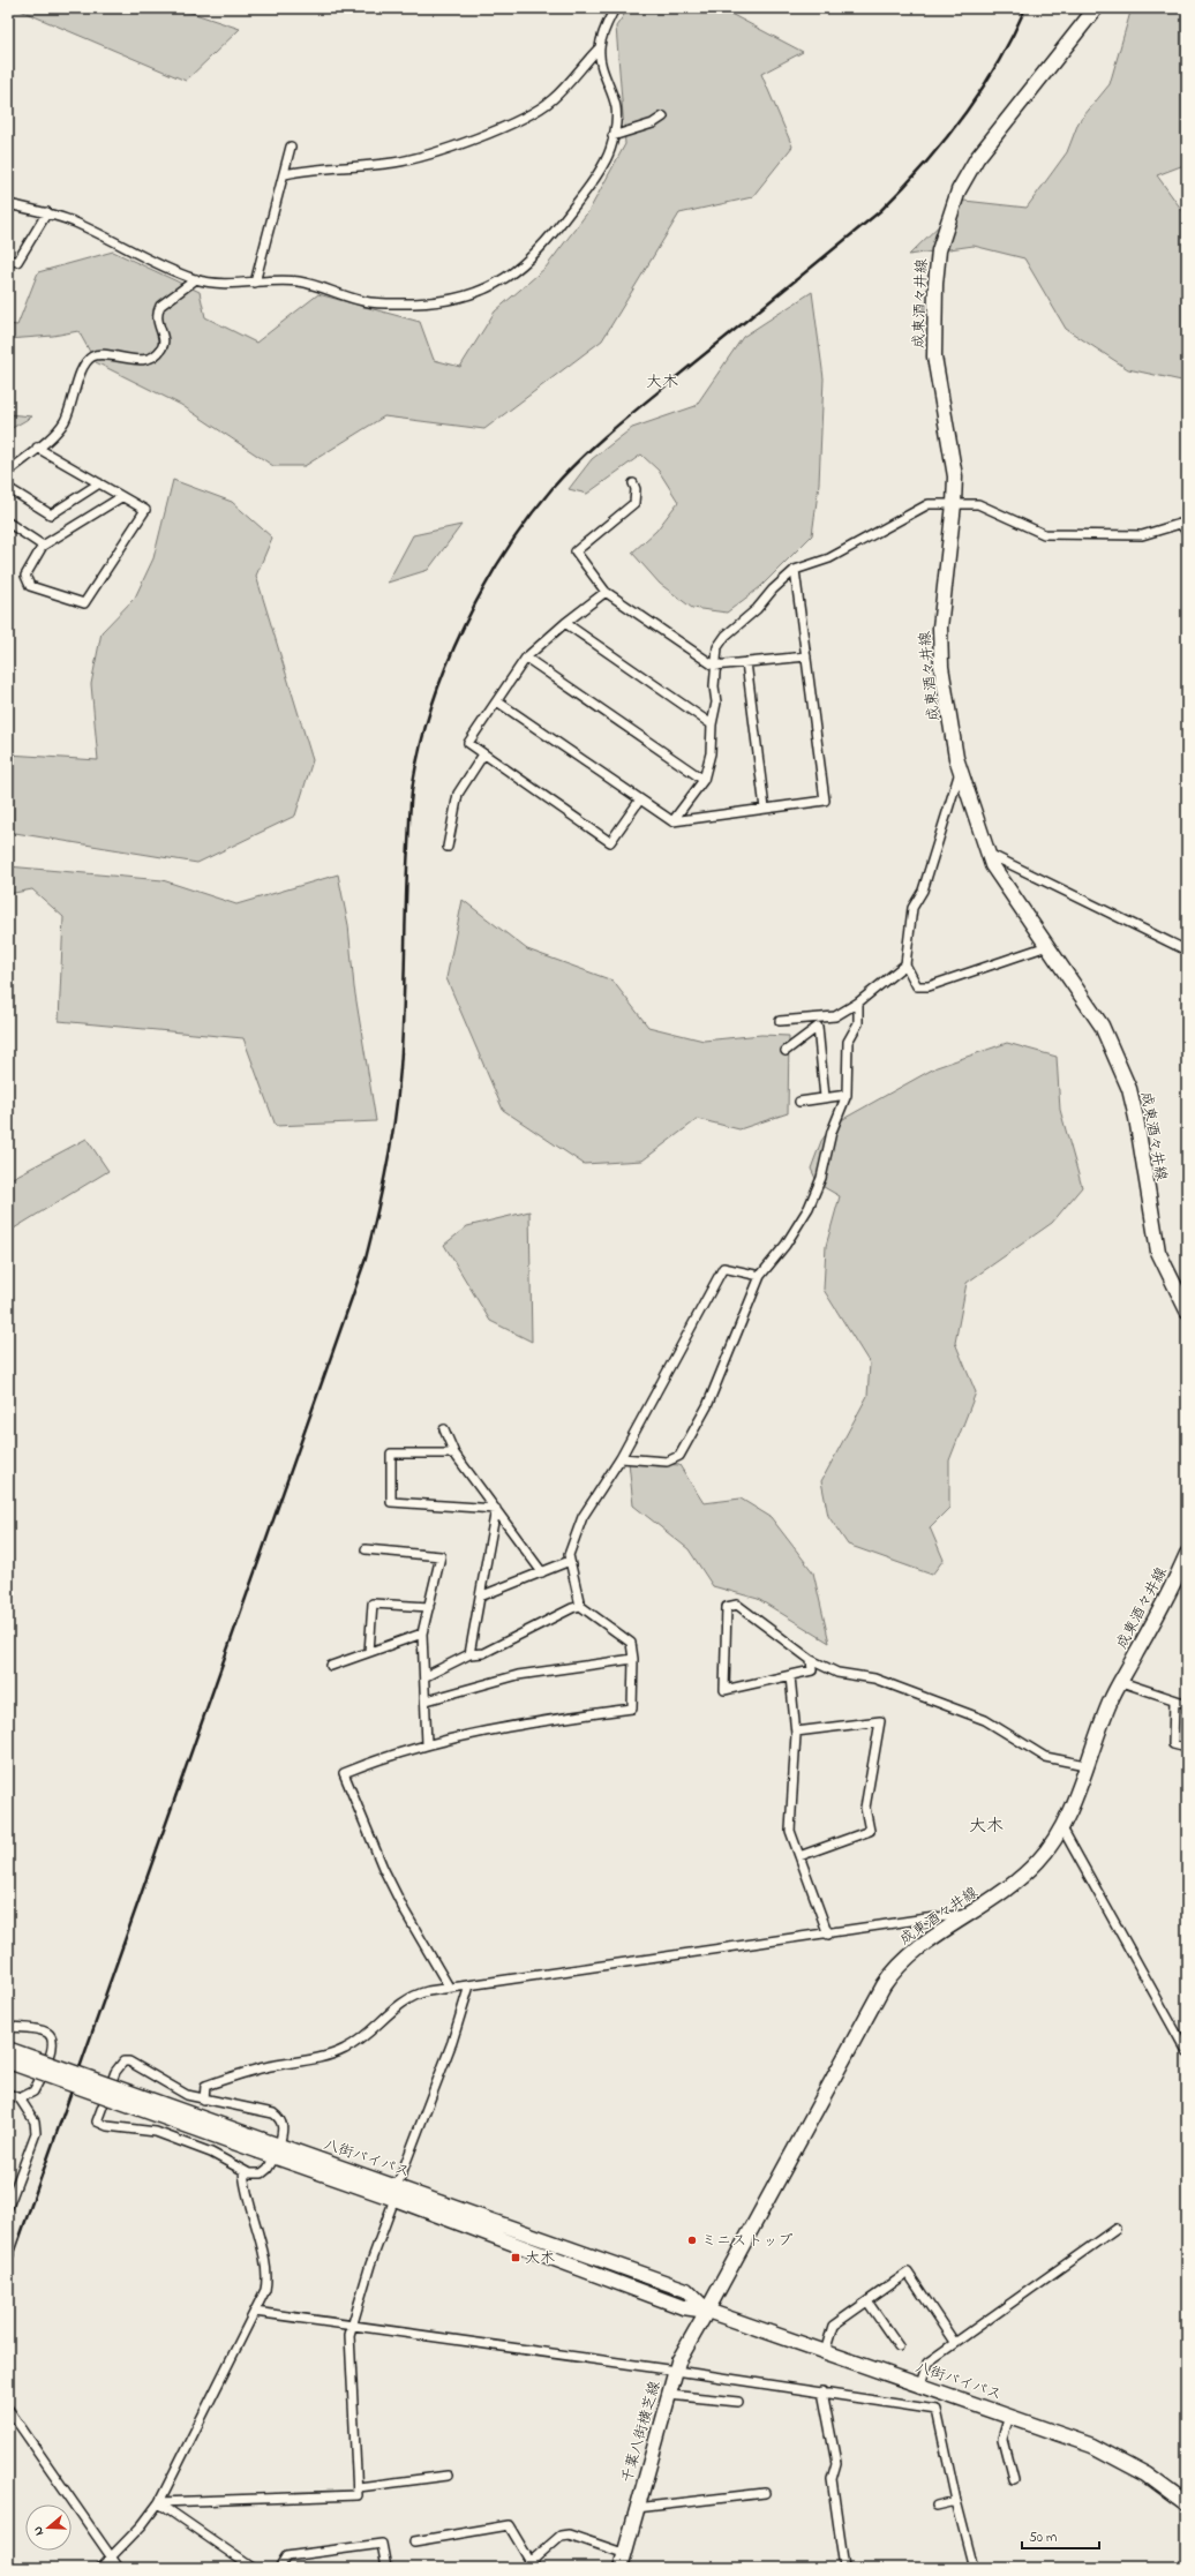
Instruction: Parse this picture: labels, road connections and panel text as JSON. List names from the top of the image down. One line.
{"streets":{"main road":["成東酒々井線","八街バイパス","千葉八街横芝線"]},"crossings":[["成東酒々井線","八街バイパス"],["成東酒々井線","千葉八街横芝線"],["八街バイパス","千葉八街横芝線"]],"districts":["大木","大木"],"places":{"other":["ミニストップ"],"transit":["大木"]},"scale_bar":"50 m","north":"left"}
